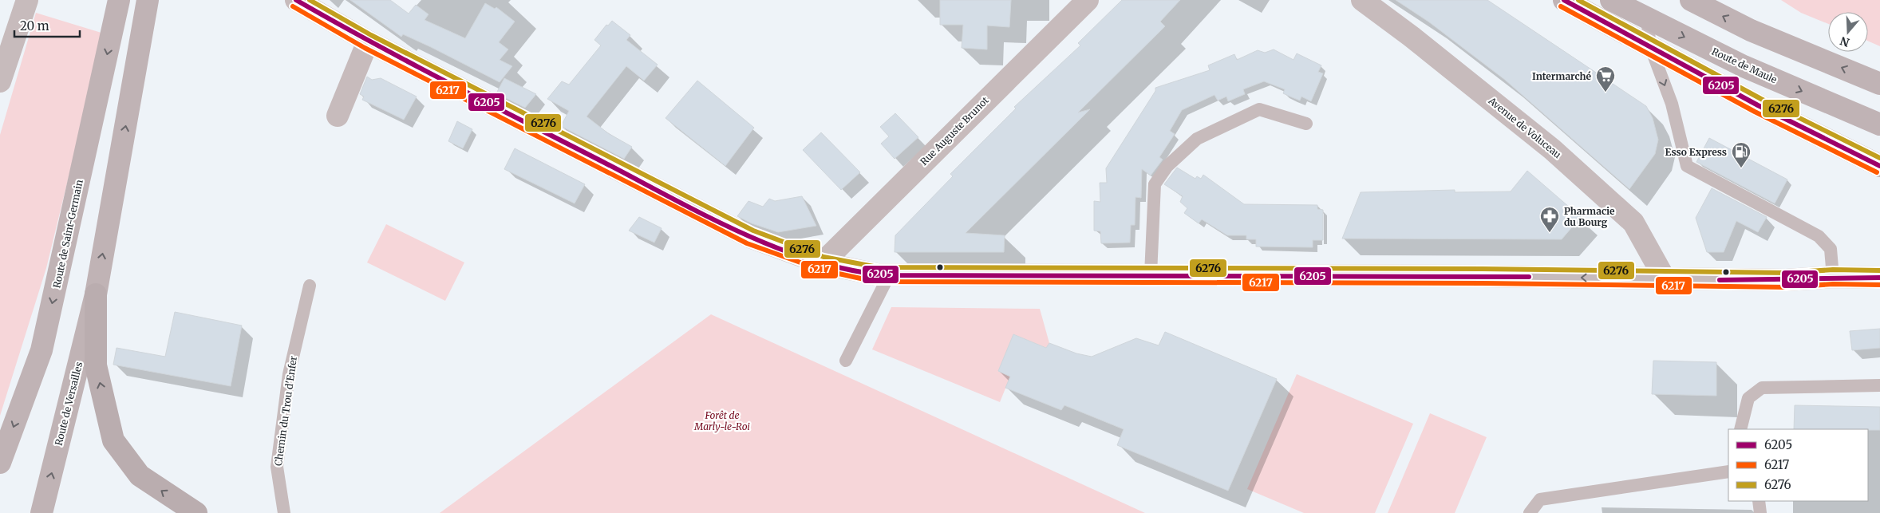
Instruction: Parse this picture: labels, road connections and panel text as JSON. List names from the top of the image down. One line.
{"streets":{"main road":["Route de Maule","Route de Saint-Germain","Route de Versailles"],"street":["Avenue de Voluceau","Rue Auguste Brunot"],"lane":["Chemin du Trou d'Enfer"]},"one_way":["Route de Versailles"],"parks":["Forêt de Marly-le-Roi"],"places":{"supermarket":["Intermarché"],"fuel station":["Esso Express"],"pharmacy":["Pharmacie du Bourg"]},"lines":["transit line 6205","transit line 6276","transit line 6217"],"legend":["6205","6217","6276"],"scale_bar":"20 m","north":"bottom"}
